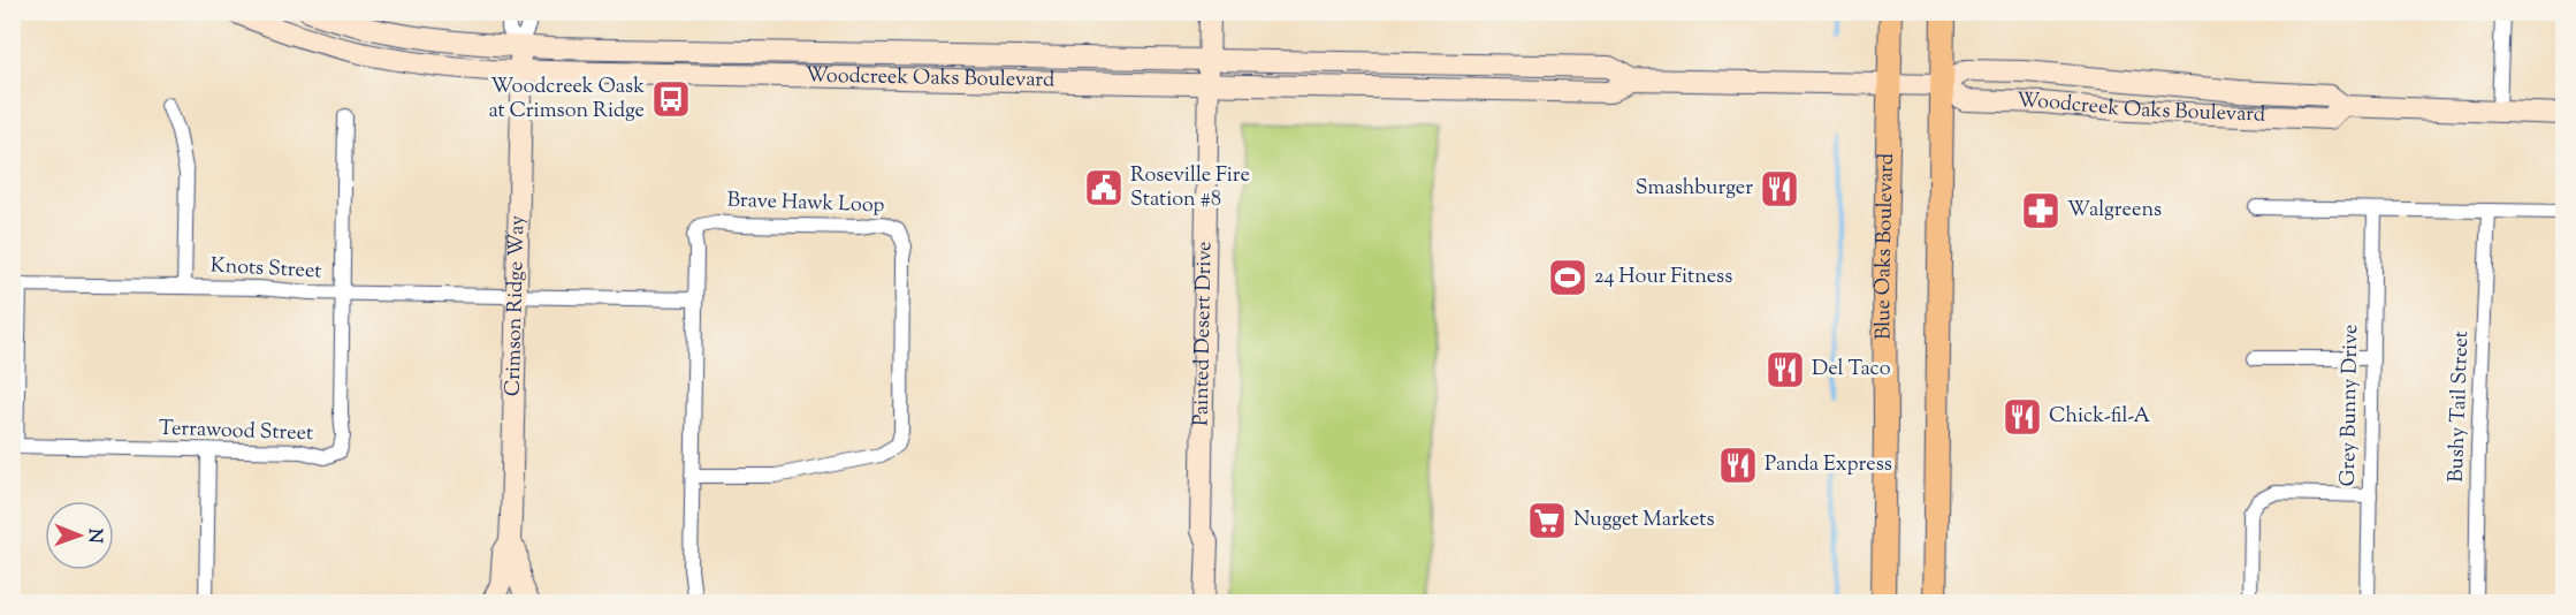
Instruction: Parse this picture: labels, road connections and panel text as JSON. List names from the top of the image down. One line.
{"streets":{"main road":["Woodcreek Oaks Boulevard","Blue Oaks Boulevard","Crimson Ridge Way","Painted Desert Drive"],"street":["Brave Hawk Loop","Knots Street","Grey Bunny Drive","Bushy Tail Street","Terrawood Street"]},"crossings":[["Woodcreek Oaks Boulevard","Blue Oaks Boulevard"],["Woodcreek Oaks Boulevard","Crimson Ridge Way"],["Woodcreek Oaks Boulevard","Painted Desert Drive"],["Brave Hawk Loop","Knots Street"],["Knots Street","Crimson Ridge Way"],["Knots Street","Terrawood Street"]],"places":{"bus stop":["Woodcreek Oask at Crimson Ridge"],"public building":["Roseville Fire Station #8"],"restaurant":["Smashburger","Del Taco","Chick-fil-A","Panda Express"],"pharmacy":["Walgreens"],"sports":["24 Hour Fitness"],"supermarket":["Nugget Markets"]},"north":"right"}
